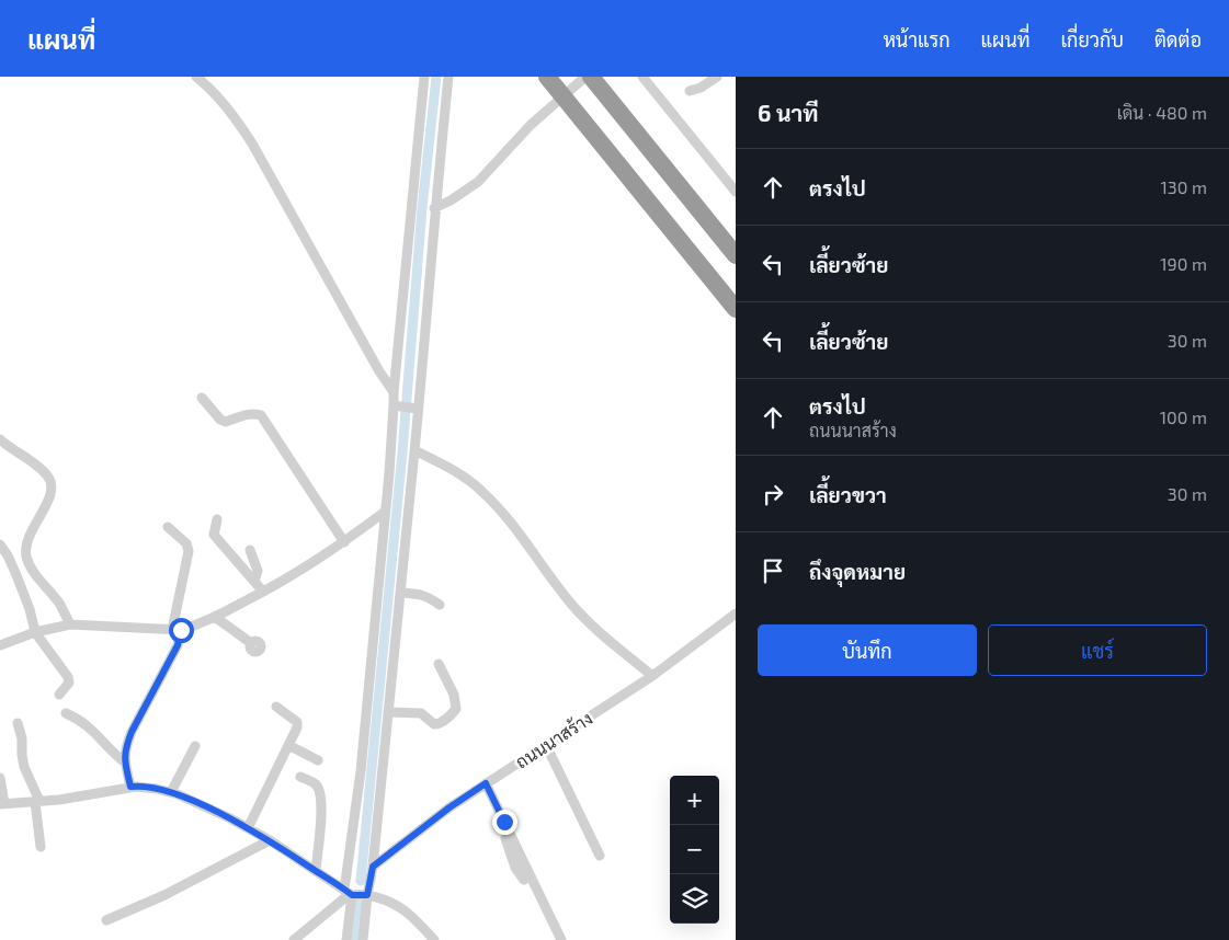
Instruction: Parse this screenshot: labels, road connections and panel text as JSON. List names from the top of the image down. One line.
{"streets":{"street":["ถนนนาสร้าง"]},"page":{"header":"แผนที่","nav":["หน้าแรก","แผนที่","เกี่ยวกับ","ติดต่อ"],"heading":["6 นาที","เดิน · 480 m"],"list":[["ตรงไป","130 m"],["เลี้ยวซ้าย","190 m"],["เลี้ยวซ้าย","30 m"],["ตรงไป","ถนนนาสร้าง","100 m"],["เลี้ยวขวา","30 m"],"ถึงจุดหมาย"],"buttons":["บันทึก","แชร์"],"map_buttons":["+","−"]}}
